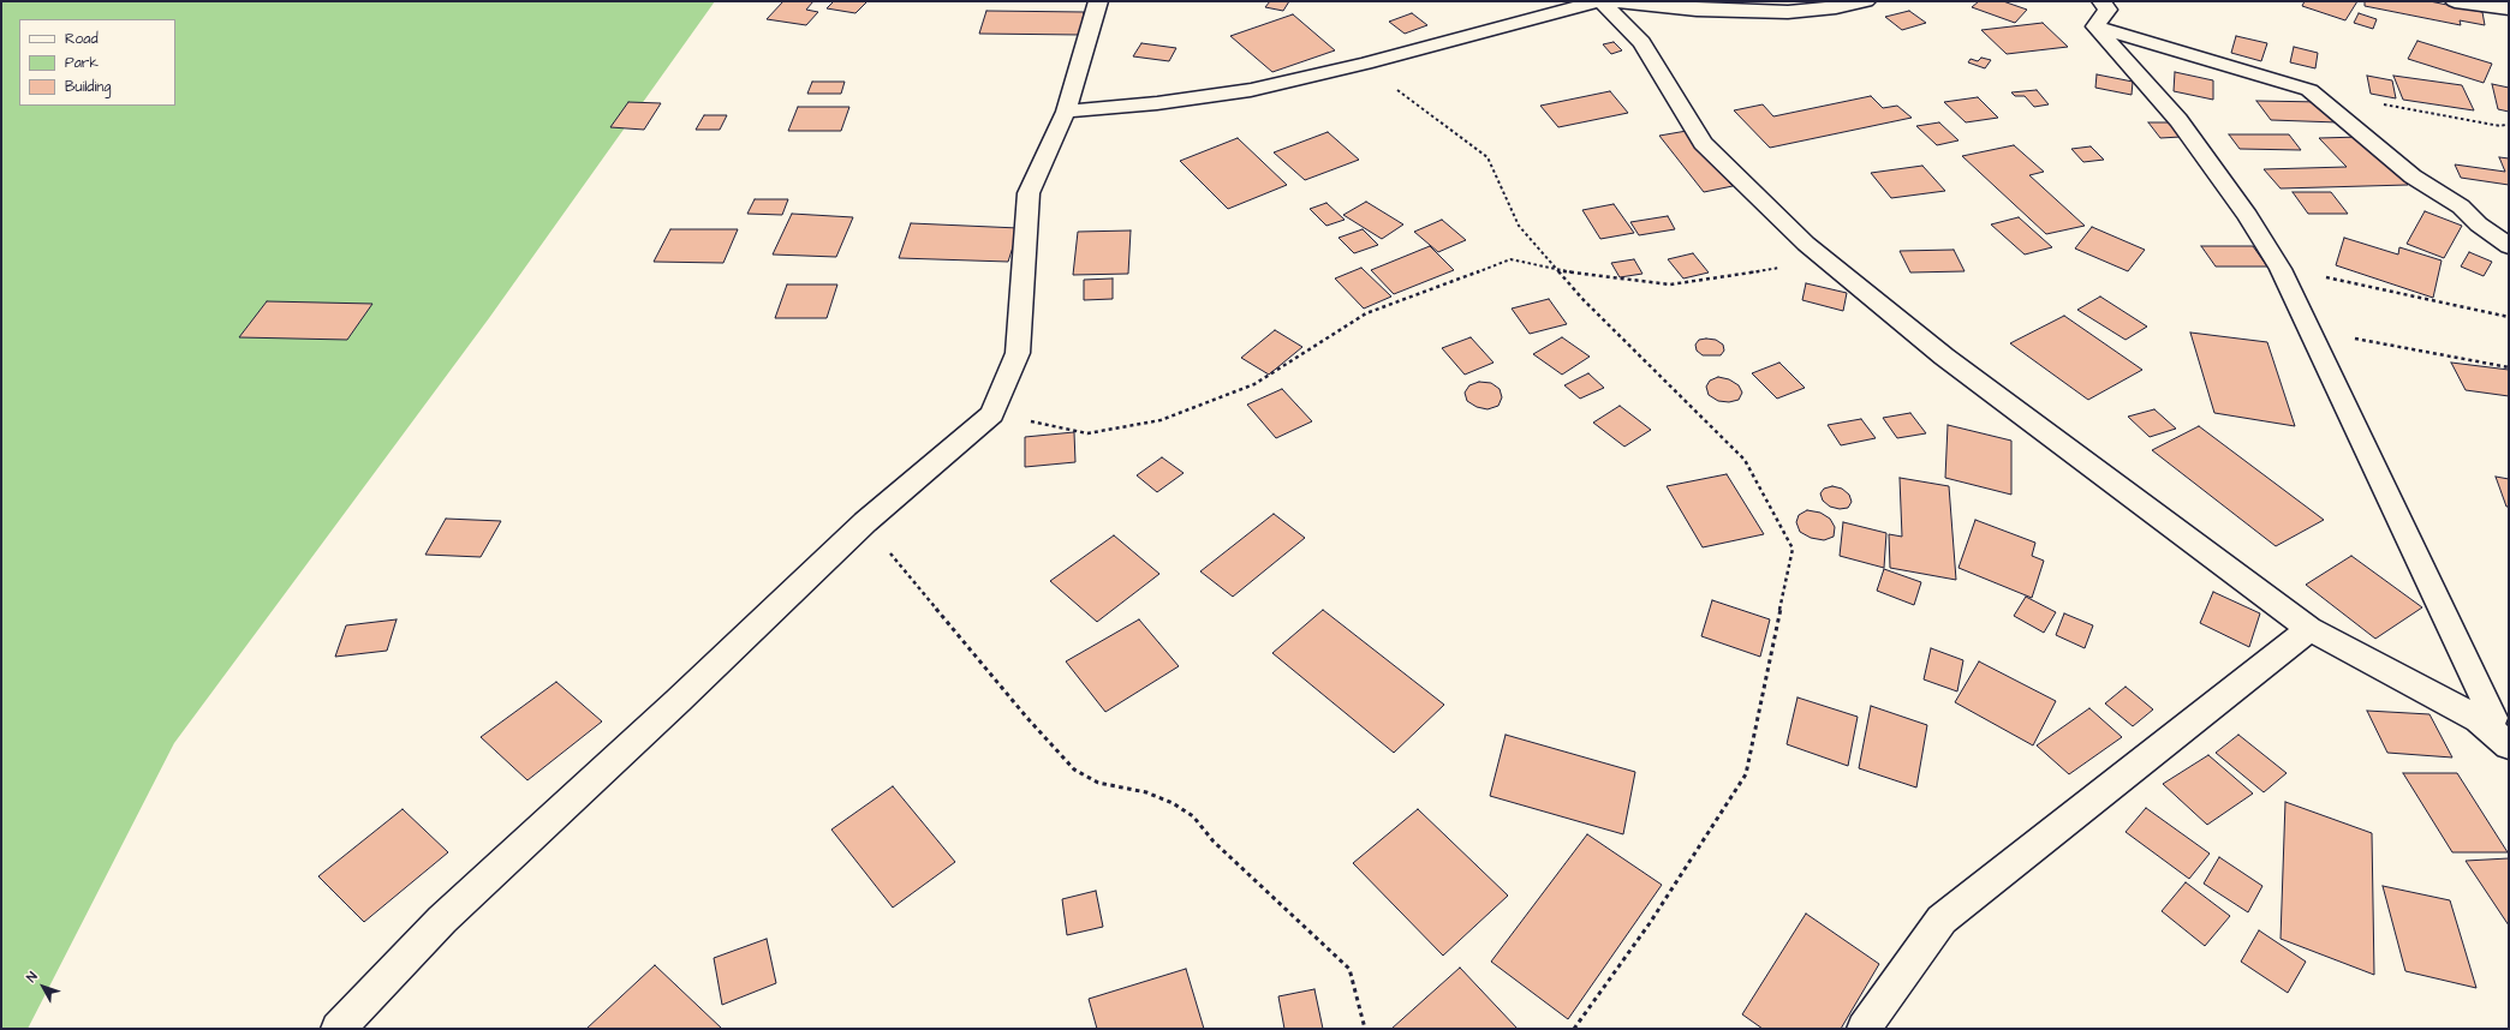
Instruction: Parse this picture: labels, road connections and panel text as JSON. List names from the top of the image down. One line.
{"legend":["Road","Park","Building"],"north":"top left"}
